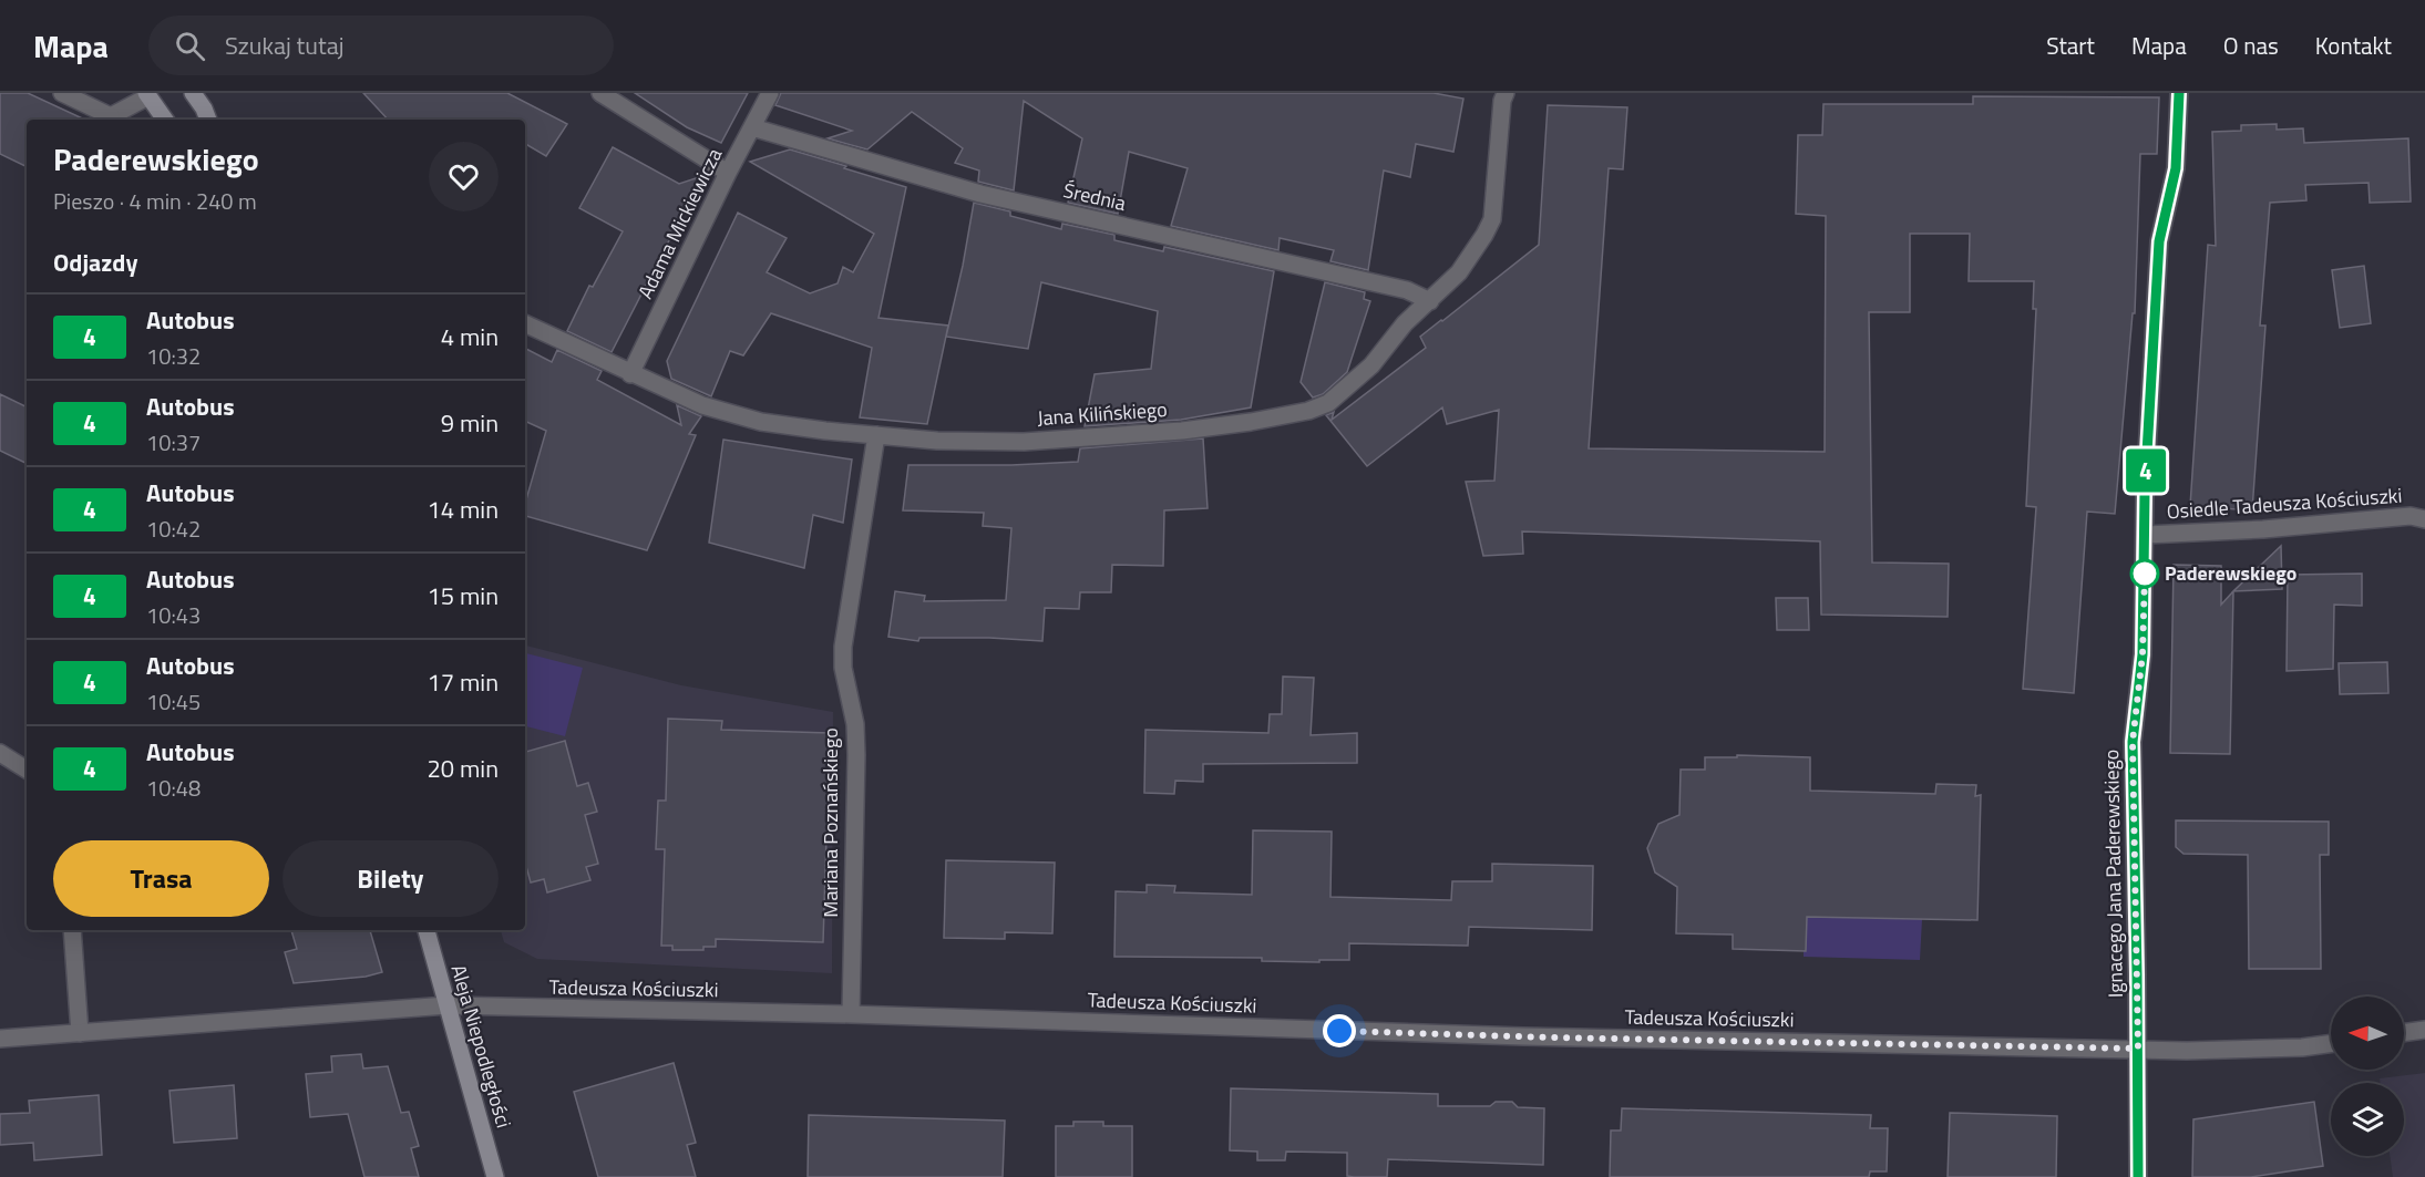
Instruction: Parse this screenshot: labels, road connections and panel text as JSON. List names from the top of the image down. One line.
{"streets":{"main road":["Aleja Niepodległości"],"street":["Średnia","Adama Mickiewicza","Jana Kilińskiego","Osiedle Tadeusza Kościuszki","Mariana Poznańskiego","Ignacego Jana Paderewskiego","Tadeusza Kościuszki"]},"crossings":[["Średnia","Adama Mickiewicza"],["Średnia","Jana Kilińskiego"],["Adama Mickiewicza","Jana Kilińskiego"],["Jana Kilińskiego","Mariana Poznańskiego"],["Osiedle Tadeusza Kościuszki","Ignacego Jana Paderewskiego"],["Mariana Poznańskiego","Tadeusza Kościuszki"],["Ignacego Jana Paderewskiego","Tadeusza Kościuszki"],["Tadeusza Kościuszki","Aleja Niepodległości"]],"places":["Paderewskiego"],"lines":["bus line 4"],"north":"left","page":{"header":"Mapa","search":"Szukaj tutaj","nav":["Start","Mapa","O nas","Kontakt"],"on_map":"4","heading":[["Paderewskiego","Pieszo · 4 min · 240 m"],"Odjazdy"],"list":[{"mark":"4","name":"Autobus","note":"10:32","value":"4 min"},{"mark":"4","name":"Autobus","note":"10:37","value":"9 min"},{"mark":"4","name":"Autobus","note":"10:42","value":"14 min"},{"mark":"4","name":"Autobus","note":"10:43","value":"15 min"},{"mark":"4","name":"Autobus","note":"10:45","value":"17 min"},{"mark":"4","name":"Autobus","note":"10:48","value":"20 min"}],"buttons":["Trasa","Bilety"]}}
